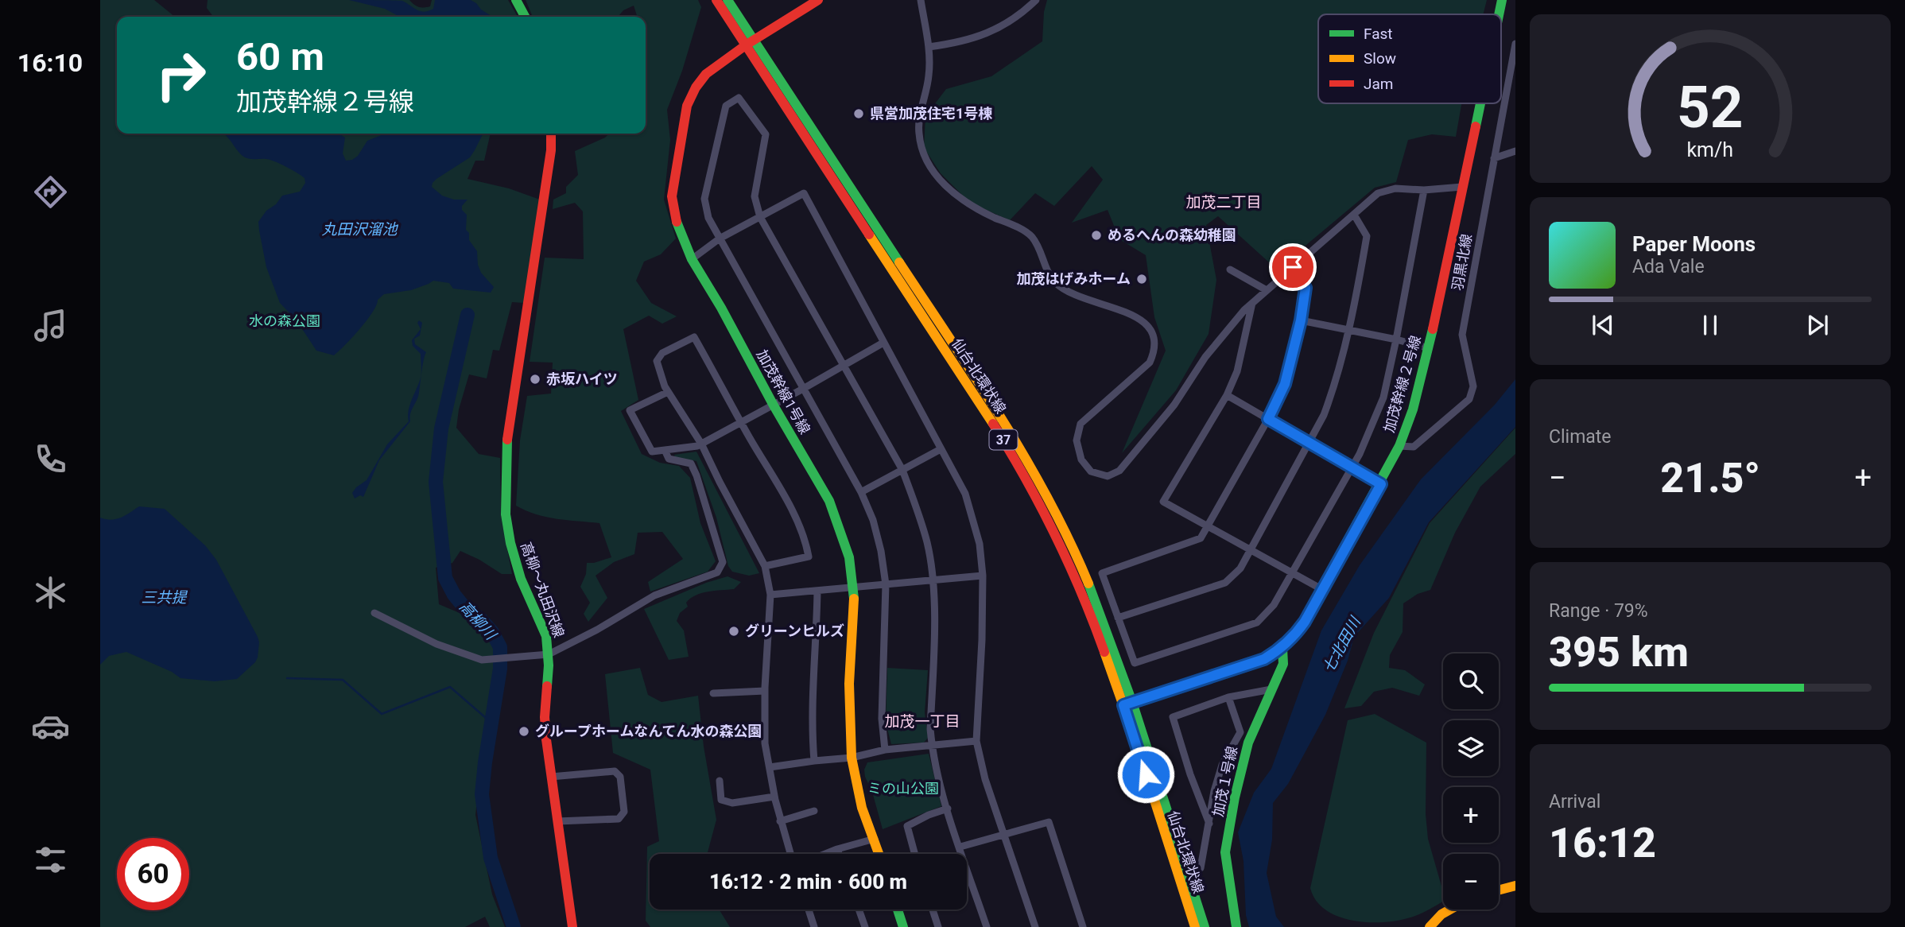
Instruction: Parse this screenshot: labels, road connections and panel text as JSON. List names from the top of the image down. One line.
{"streets":{"street":["羽黒北線","仙台北環状線","加茂幹線２号線","加茂幹線1号線","37","高柳～丸田沢線","加茂１号線"]},"crossings":[["羽黒北線","加茂幹線２号線"],["仙台北環状線","加茂幹線２号線"],["仙台北環状線","加茂幹線1号線"],["加茂幹線２号線","加茂１号線"]],"districts":["加茂二丁目","加茂一丁目"],"water":["丸田沢溜池","三共提","高柳川","七北田川"],"parks":["水の森公園","ミの山公園"],"places":["県営加茂住宅1号棟","めるへんの森幼稚園","加茂はげみホーム","赤坂ハイツ","グリーンヒルズ","グループホームなんてん水の森公園"],"legend":["Fast","Slow","Jam"],"page":{"tabs":"16:10","turn":["60 m","加茂幹線２号線"],"song":["Paper Moons","Ada Vale"],"tile":["Climate",["Range · 79%","395 km"],["Arrival","16:12"]],"heat":["−","21.5°","+"],"map_buttons":["+","−"],"limit":"60","trip":"16:12 · 2 min · 600 m","gauge":["52","km/h"]}}
